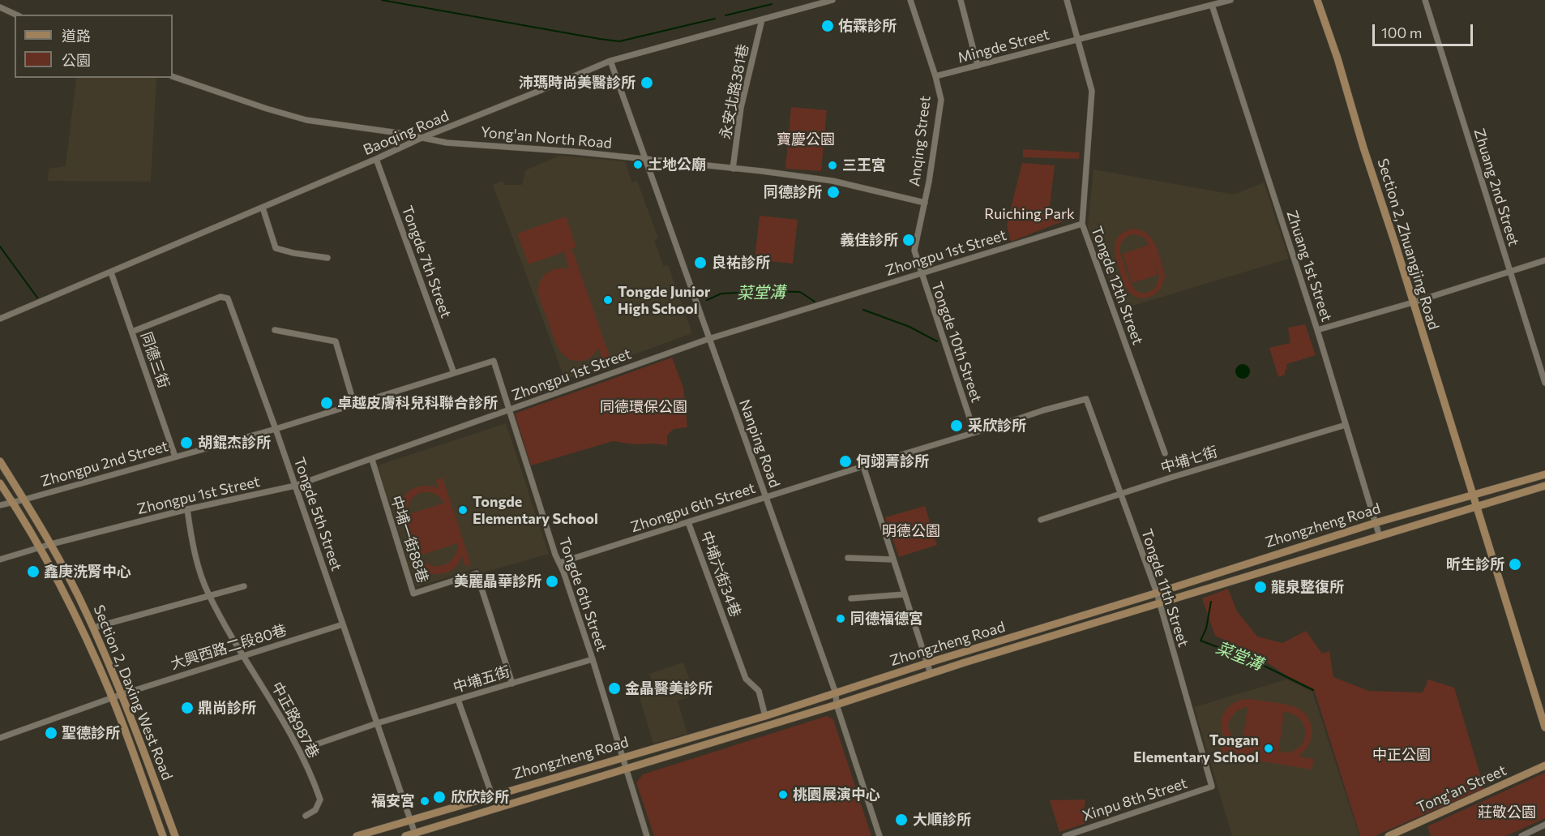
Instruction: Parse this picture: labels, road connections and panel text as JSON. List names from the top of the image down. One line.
{"streets":{"street":["Mingde Street","永安北路381巷","Baoqing Road","Yong'an North Road","Anqing Street","Zhuang 2nd Street","Section 2, Zhuangjing Road","Zhongpu 1st Street","Tongde 7th Street","Zhuang 1st Street","Tongde 12th Street","Tongde 10th Street","同德三街","Nanping Road","中埔七街","Zhongpu 2nd Street","Zhongpu 6th Street","Tongde 5th Street","Zhongzheng Road","中埔一街88巷","中埔六街34巷","Tongde 11th Street","Tongde 6th Street","大興西路二段80巷","中埔五街","Section 2, Daxing West Road","中正路987巷","Tong'an Street","Xinpu 8th Street"]},"crossings":[["Mingde Street","Anqing Street"],["Mingde Street","Zhuang 1st Street"],["Mingde Street","Tongde 12th Street"],["永安北路381巷","Baoqing Road"],["永安北路381巷","Yong'an North Road"],["Baoqing Road","Yong'an North Road"],["Baoqing Road","Tongde 7th Street"],["Baoqing Road","同德三街"],["Baoqing Road","Nanping Road"],["Yong'an North Road","Anqing Street"],["Yong'an North Road","Tongde 10th Street"],["Yong'an North Road","Nanping Road"],["Anqing Street","Tongde 10th Street"],["Section 2, Zhuangjing Road","Zhongzheng Road"],["Zhongpu 1st Street","Tongde 12th Street"],["Zhongpu 1st Street","Tongde 10th Street"],["Zhongpu 1st Street","Nanping Road"],["Zhongpu 1st Street","Tongde 5th Street"],["Zhongpu 1st Street","中埔一街88巷"],["Zhongpu 1st Street","Tongde 6th Street"],["Zhongpu 1st Street","Section 2, Daxing West Road"],["Zhongpu 1st Street","中正路987巷"],["Tongde 7th Street","Zhongpu 2nd Street"],["Zhuang 1st Street","中埔七街"],["Zhuang 1st Street","Zhongzheng Road"],["Tongde 10th Street","Zhongpu 6th Street"],["同德三街","Zhongpu 2nd Street"],["同德三街","Tongde 5th Street"],["Nanping Road","Zhongpu 6th Street"],["Nanping Road","Zhongzheng Road"],["中埔七街","Tongde 11th Street"],["Zhongpu 2nd Street","Tongde 5th Street"],["Zhongpu 2nd Street","Tongde 6th Street"],["Zhongpu 2nd Street","Section 2, Daxing West Road"],["Zhongpu 6th Street","中埔六街34巷"],["Zhongpu 6th Street","Tongde 11th Street"],["Zhongpu 6th Street","Tongde 6th Street"],["Tongde 5th Street","Zhongzheng Road"],["Tongde 5th Street","大興西路二段80巷"],["Tongde 5th Street","中埔五街"],["Zhongzheng Road","中埔六街34巷"],["Zhongzheng Road","Tongde 11th Street"],["Zhongzheng Road","Tongde 6th Street"],["中埔一街88巷","中埔五街"],["Tongde 11th Street","Xinpu 8th Street"],["Tongde 6th Street","中埔五街"],["大興西路二段80巷","Section 2, Daxing West Road"],["大興西路二段80巷","中正路987巷"]],"water":["菜堂溝"],"parks":["寶慶公園","Ruiching Park","同德環保公園","明德公園","中正公園","莊敬公園"],"places":["佑霖診所","沛瑪時尚美醫診所","土地公廟","三王宮","同德診所","義佳診所","良祐診所","Tongde Junior High School","卓越皮膚科兒科聯合診所","采欣診所","胡錕杰診所","何翊菁診所","Tongde Elementary School","昕生診所","鑫庚洗腎中心","美麗晶華診所","龍泉整復所","同德福德宮","金晶醫美診所","鼎尚診所","聖德診所","Tongan Elementary School","桃園展演中心","欣欣診所","福安宮","大順診所"],"legend":["道路","公園"],"scale_bar":"100 m"}
